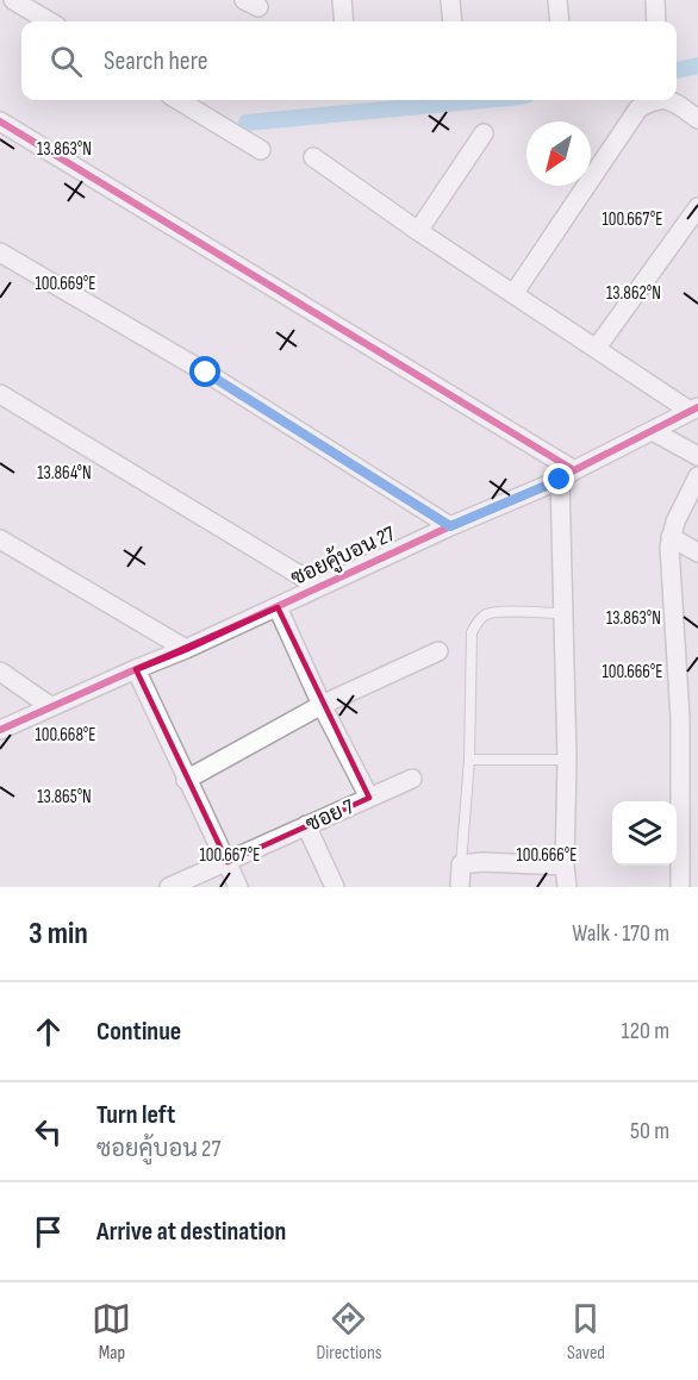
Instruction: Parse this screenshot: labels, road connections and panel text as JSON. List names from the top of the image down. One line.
{"streets":{"street":["ซอยคู้บอน 27","ซอย 7"]},"north":"bottom left","page":{"search":"Search here","heading":["3 min","Walk · 170 m"],"list":[["Continue","120 m"],["Turn left","ซอยคู้บอน 27","50 m"],"Arrive at destination"],"nav":["Map","Directions","Saved"]},"coordinates":["13.863°N","100.667°E","100.669°E","13.862°N","13.864°N","100.666°E","100.668°E","13.865°N"]}
